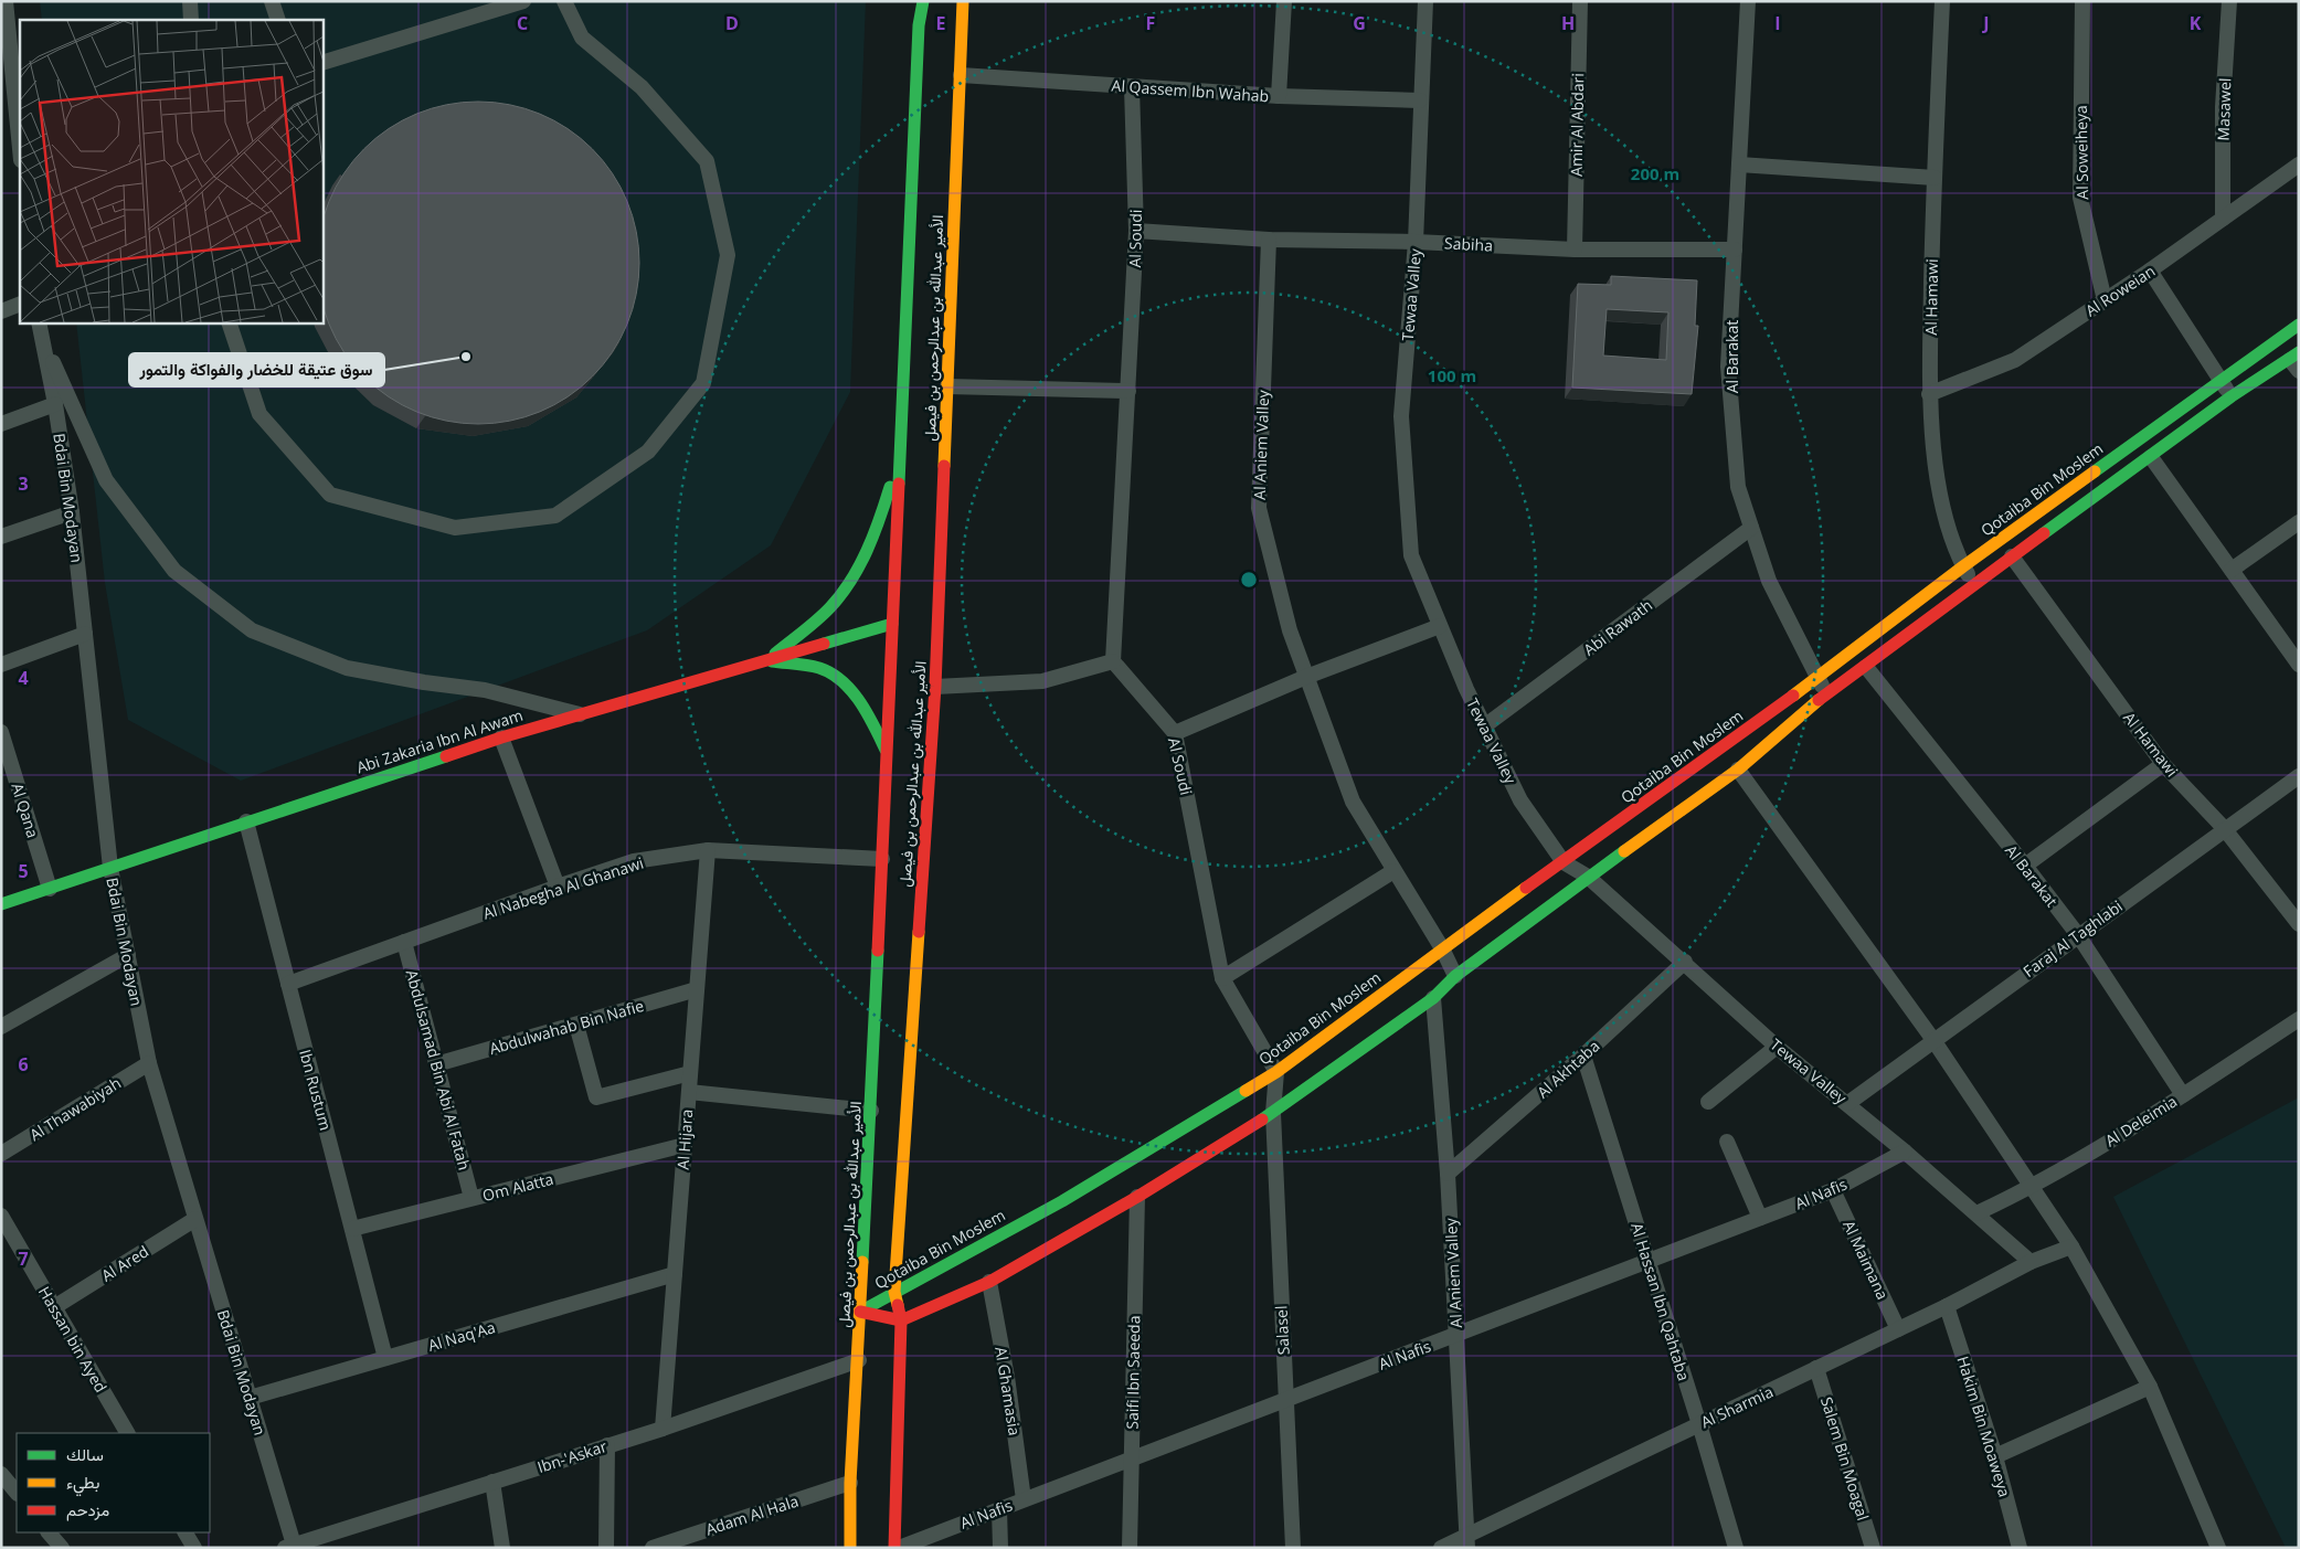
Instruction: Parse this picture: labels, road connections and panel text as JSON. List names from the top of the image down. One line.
{"streets":{"street":["Al Qassem Ibn Wahab","Masawel","Amir Al Abdari","Al Soweiheya","Al Soudi","Sabiha","Al Roweian","Tewaa Valley","Al Hamawi","الأمير عبدالله بن عبدالرحمن بن فيصل","Al Barakat","Al Aniem Valley","Qotaiba Bin Moslem","Bdai Bin Modayan","Abi Rawath","Abi Zakaria Ibn Al Awam","Al Qana","Al Nabegha Al Ghanawi","Faraj Al Taghlabi","Abdulwahab Bin Nafie","Al Akhtaba","Abdulsamad Bin Abi Al Fatah","Ibn Rustum","Al Thawabiyah","Al Deleimia","Al Hijara","Om Alatta","Al Nafis","Al Maimana","Al Ared","Al Hassan Ibn Qahtaba","Salasel","Al Naq'Aa","Hassan bin Ayed","Saifi Ibn Saeeda","Al Ghamasia","Al Sharmia","Hakim Bin Moaweya","Ibn-'Askar","Salem Bin Moagal","Adam Al Hala"]},"crossings":[["Al Qassem Ibn Wahab","Al Soudi"],["Al Qassem Ibn Wahab","Tewaa Valley"],["Al Qassem Ibn Wahab","الأمير عبدالله بن عبدالرحمن بن فيصل"],["Masawel","Al Roweian"],["Amir Al Abdari","Sabiha"],["Al Soweiheya","Al Roweian"],["Al Soudi","Sabiha"],["Al Soudi","Qotaiba Bin Moslem"],["Sabiha","Tewaa Valley"],["Sabiha","Al Barakat"],["Sabiha","Al Aniem Valley"],["Al Roweian","Al Hamawi"],["Tewaa Valley","Qotaiba Bin Moslem"],["Tewaa Valley","Abi Rawath"],["Tewaa Valley","Faraj Al Taghlabi"],["Tewaa Valley","Al Akhtaba"],["Tewaa Valley","Al Deleimia"],["Tewaa Valley","Al Nafis"],["Tewaa Valley","Al Sharmia"],["Al Hamawi","Qotaiba Bin Moslem"],["Al Hamawi","Faraj Al Taghlabi"],["الأمير عبدالله بن عبدالرحمن بن فيصل","Qotaiba Bin Moslem"],["الأمير عبدالله بن عبدالرحمن بن فيصل","Abi Zakaria Ibn Al Awam"],["الأمير عبدالله بن عبدالرحمن بن فيصل","Al Nabegha Al Ghanawi"],["الأمير عبدالله بن عبدالرحمن بن فيصل","Ibn-'Askar"],["الأمير عبدالله بن عبدالرحمن بن فيصل","Adam Al Hala"],["Al Barakat","Qotaiba Bin Moslem"],["Al Barakat","Abi Rawath"],["Al Barakat","Faraj Al Taghlabi"],["Al Barakat","Al Deleimia"],["Al Aniem Valley","Qotaiba Bin Moslem"],["Al Aniem Valley","Al Akhtaba"],["Al Aniem Valley","Al Nafis"],["Al Aniem Valley","Al Sharmia"],["Bdai Bin Modayan","Abi Zakaria Ibn Al Awam"],["Bdai Bin Modayan","Al Thawabiyah"],["Bdai Bin Modayan","Al Ared"],["Bdai Bin Modayan","Al Naq'Aa"],["Bdai Bin Modayan","Ibn-'Askar"],["Abi Zakaria Ibn Al Awam","Al Qana"],["Abi Zakaria Ibn Al Awam","Ibn Rustum"],["Al Nabegha Al Ghanawi","Abdulsamad Bin Abi Al Fatah"],["Al Nabegha Al Ghanawi","Ibn Rustum"],["Al Nabegha Al Ghanawi","Al Hijara"],["Abdulwahab Bin Nafie","Abdulsamad Bin Abi Al Fatah"],["Abdulwahab Bin Nafie","Al Hijara"],["Al Akhtaba","Al Hassan Ibn Qahtaba"],["Abdulsamad Bin Abi Al Fatah","Om Alatta"],["Ibn Rustum","Om Alatta"],["Ibn Rustum","Al Naq'Aa"],["Al Hijara","Om Alatta"],["Al Hijara","Al Naq'Aa"],["Al Hijara","Ibn-'Askar"],["Al Nafis","Al Maimana"],["Al Nafis","Al Hassan Ibn Qahtaba"],["Al Nafis","Salasel"],["Al Nafis","Saifi Ibn Saeeda"],["Al Nafis","Al Ghamasia"],["Al Maimana","Al Sharmia"],["Al Ared","Hassan bin Ayed"],["Al Hassan Ibn Qahtaba","Al Sharmia"],["Al Sharmia","Hakim Bin Moaweya"],["Al Sharmia","Salem Bin Moagal"]],"places":["سوق عتيقة للخضار والفواكة والتمور"],"legend":["سالك","بطيء","مزدحم"],"grid":{"columns":["C","D","E","F","G","H","I","J","K"],"rows":["3","4","5","6","7"]},"rings":["200 m","100 m"]}
